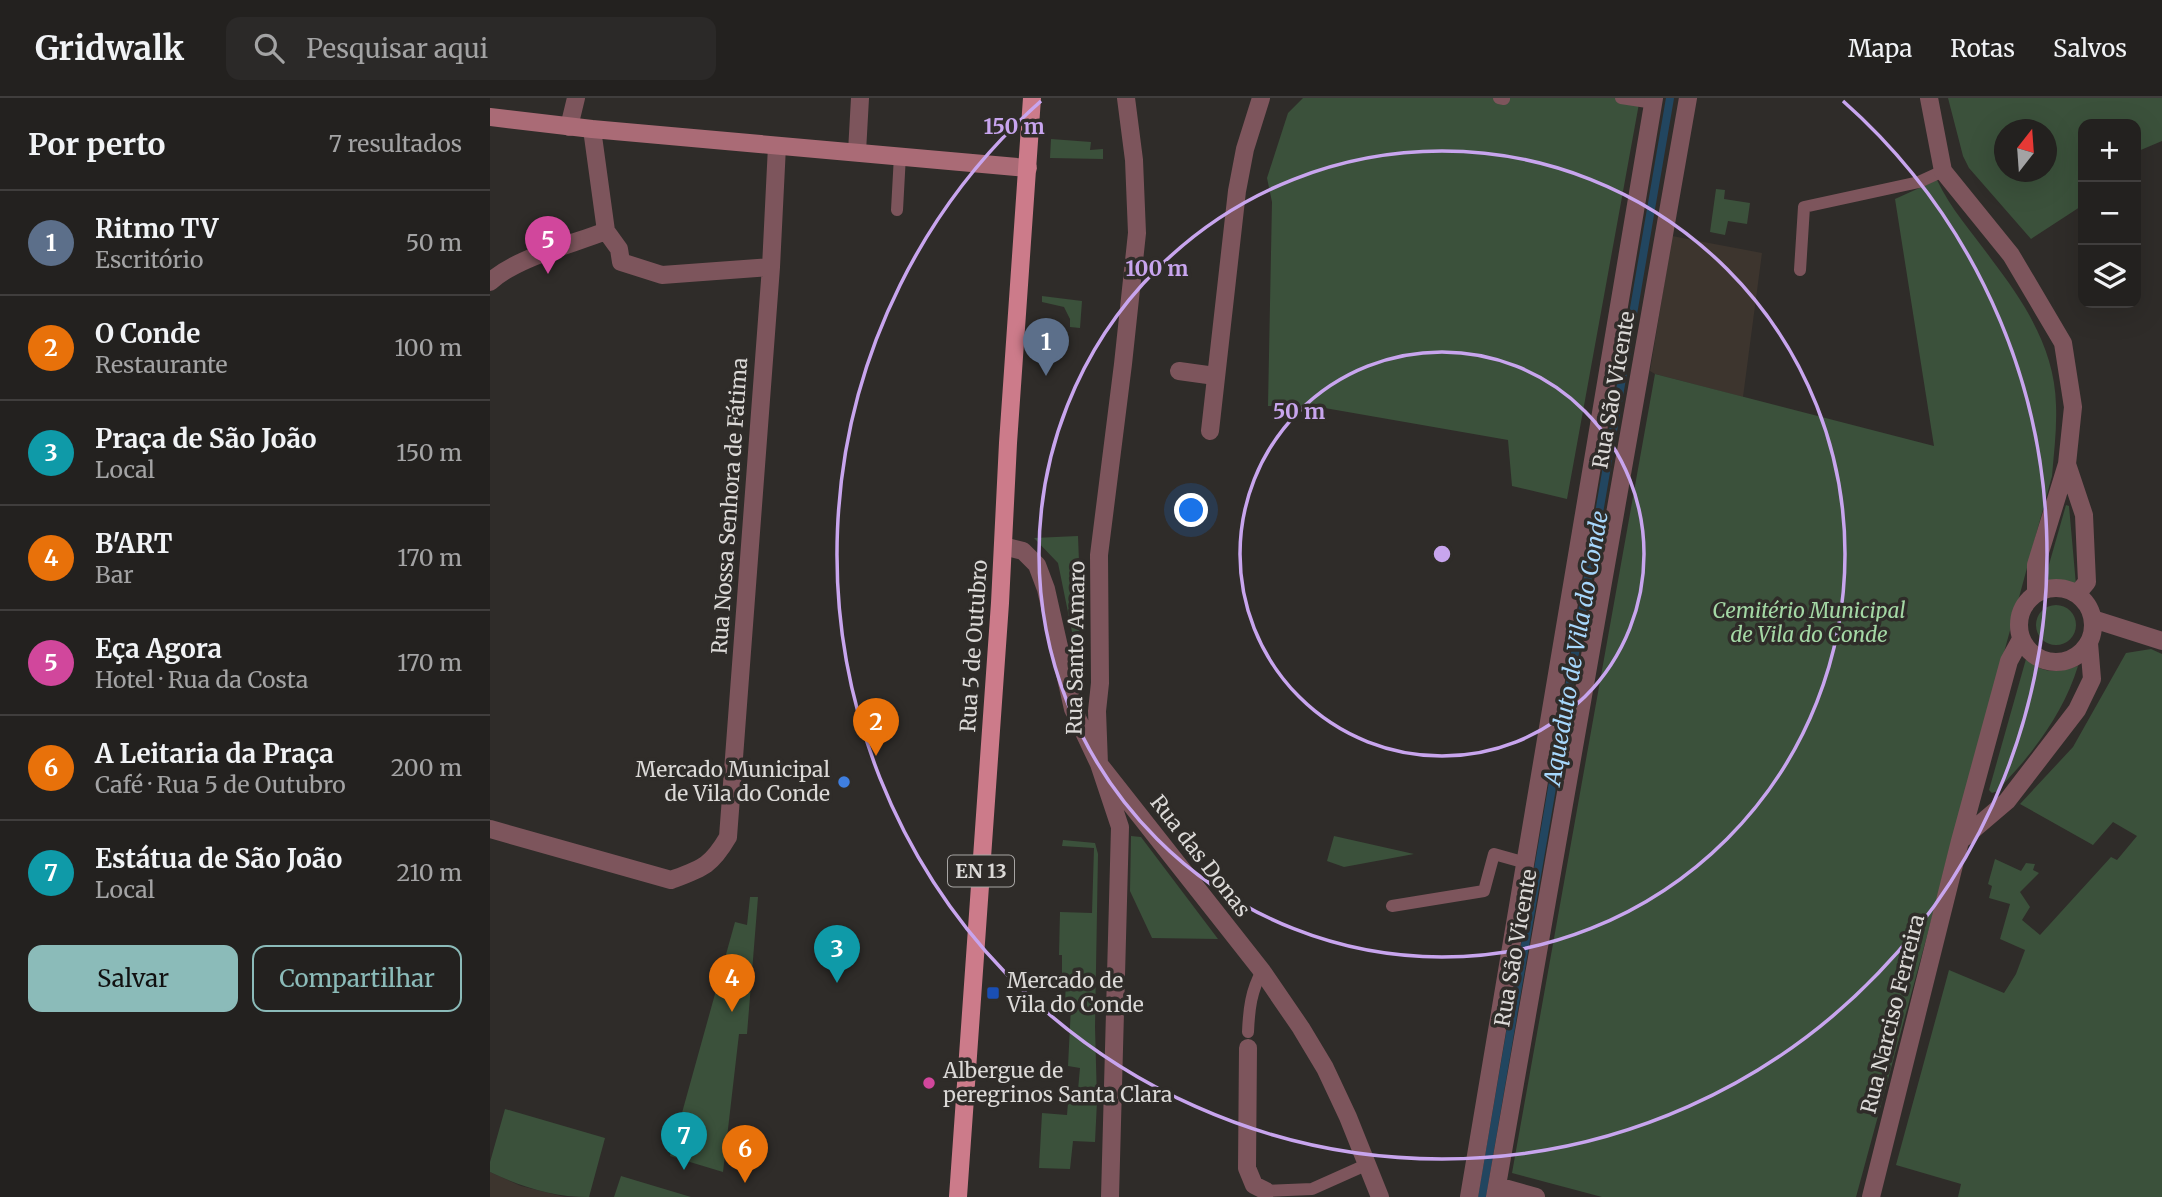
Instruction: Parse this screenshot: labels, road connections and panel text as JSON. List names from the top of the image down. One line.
{"streets":{"main road":["Rua 5 de Outubro","EN 13"],"street":["Rua São Vicente","Rua Nossa Senhora de Fátima","Rua Santo Amaro","Rua das Donas","Rua Narciso Ferreira"]},"crossings":[["Rua 5 de Outubro","Rua das Donas"],["Rua Santo Amaro","Rua das Donas"]],"water":["Aqueduto de Vila do Conde"],"parks":["Cemitério Municipal de Vila do Conde"],"places":{"other":["Mercado Municipal de Vila do Conde","Albergue de peregrinos Santa Clara"],"transit":["Mercado de Vila do Conde"]},"north":"top","page":{"header":"Gridwalk","search":"Pesquisar aqui","nav":["Mapa","Rotas","Salvos"],"heading":["Por perto","7 resultados"],"map_buttons":["+","−"],"list":[{"mark":"1","name":"Ritmo TV","note":"Escritório","value":"50 m"},{"mark":"2","name":"O Conde","note":"Restaurante","value":"100 m"},{"mark":"3","name":"Praça de São João","note":"Local","value":"150 m"},{"mark":"4","name":"B'ART","note":"Bar","value":"170 m"},{"mark":"5","name":"Eça Agora","note":"Hotel · Rua da Costa","value":"170 m"},{"mark":"6","name":"A Leitaria da Praça","note":"Café · Rua 5 de Outubro","value":"200 m"},{"mark":"7","name":"Estátua de São João","note":"Local","value":"210 m"}],"pins":["5","1","2","3","4","7","6"],"buttons":["Salvar","Compartilhar"]},"rings":["150 m","100 m","50 m"]}
